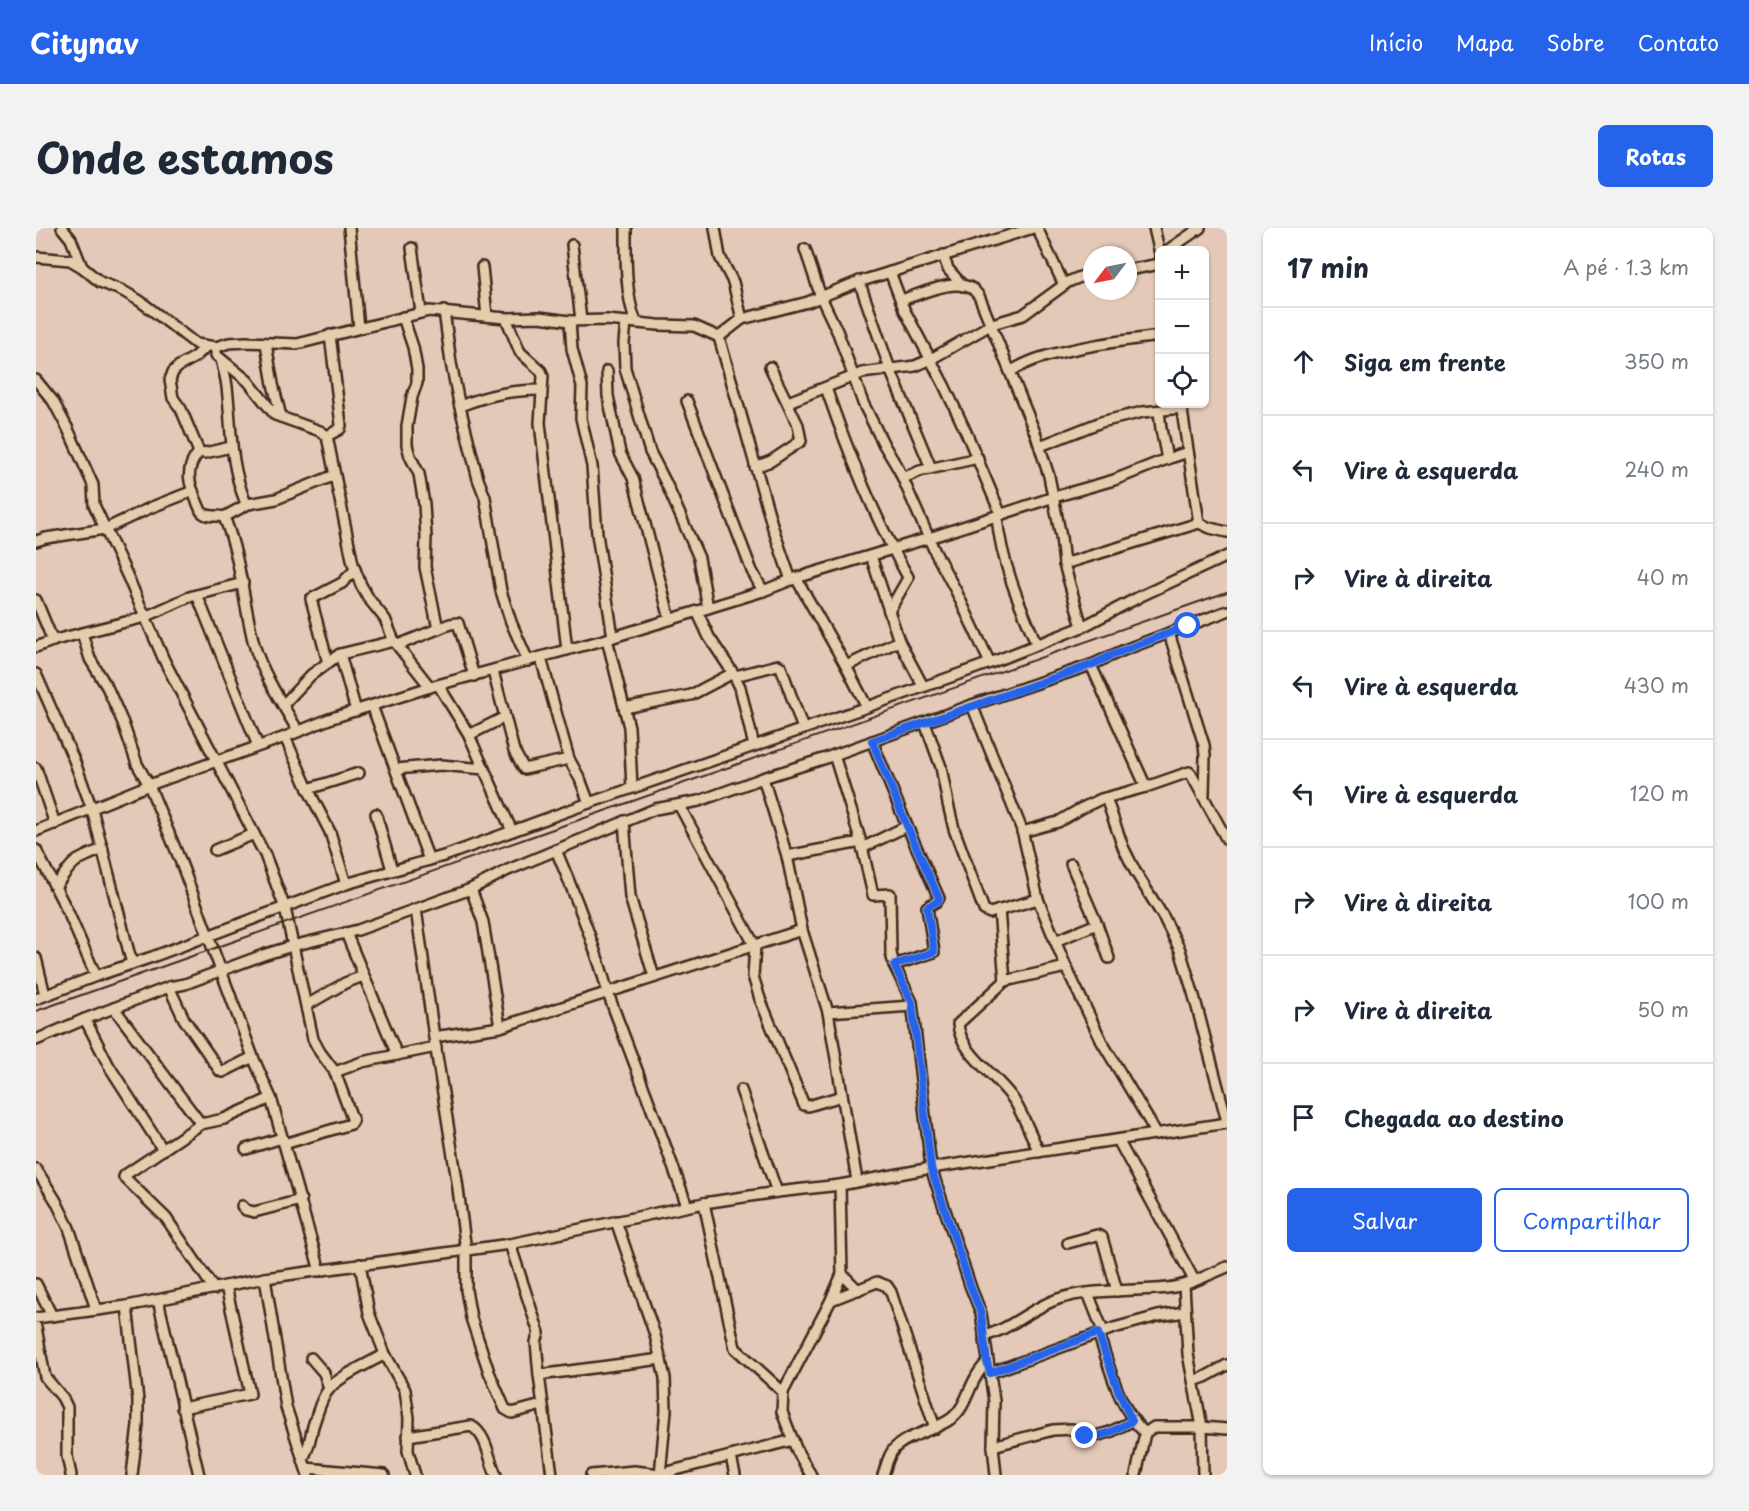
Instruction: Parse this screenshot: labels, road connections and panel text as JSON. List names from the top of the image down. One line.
{"north":"bottom left","page":{"header":"Citynav","nav":["Início","Mapa","Sobre","Contato"],"title":"Onde estamos","buttons":["Rotas",["Salvar","Compartilhar"]],"heading":["17 min","A pé · 1.3 km"],"map_buttons":["+","−"],"list":[["Siga em frente","350 m"],["Vire à esquerda","240 m"],["Vire à direita","40 m"],["Vire à esquerda","430 m"],["Vire à esquerda","120 m"],["Vire à direita","100 m"],["Vire à direita","50 m"],"Chegada ao destino"]}}
